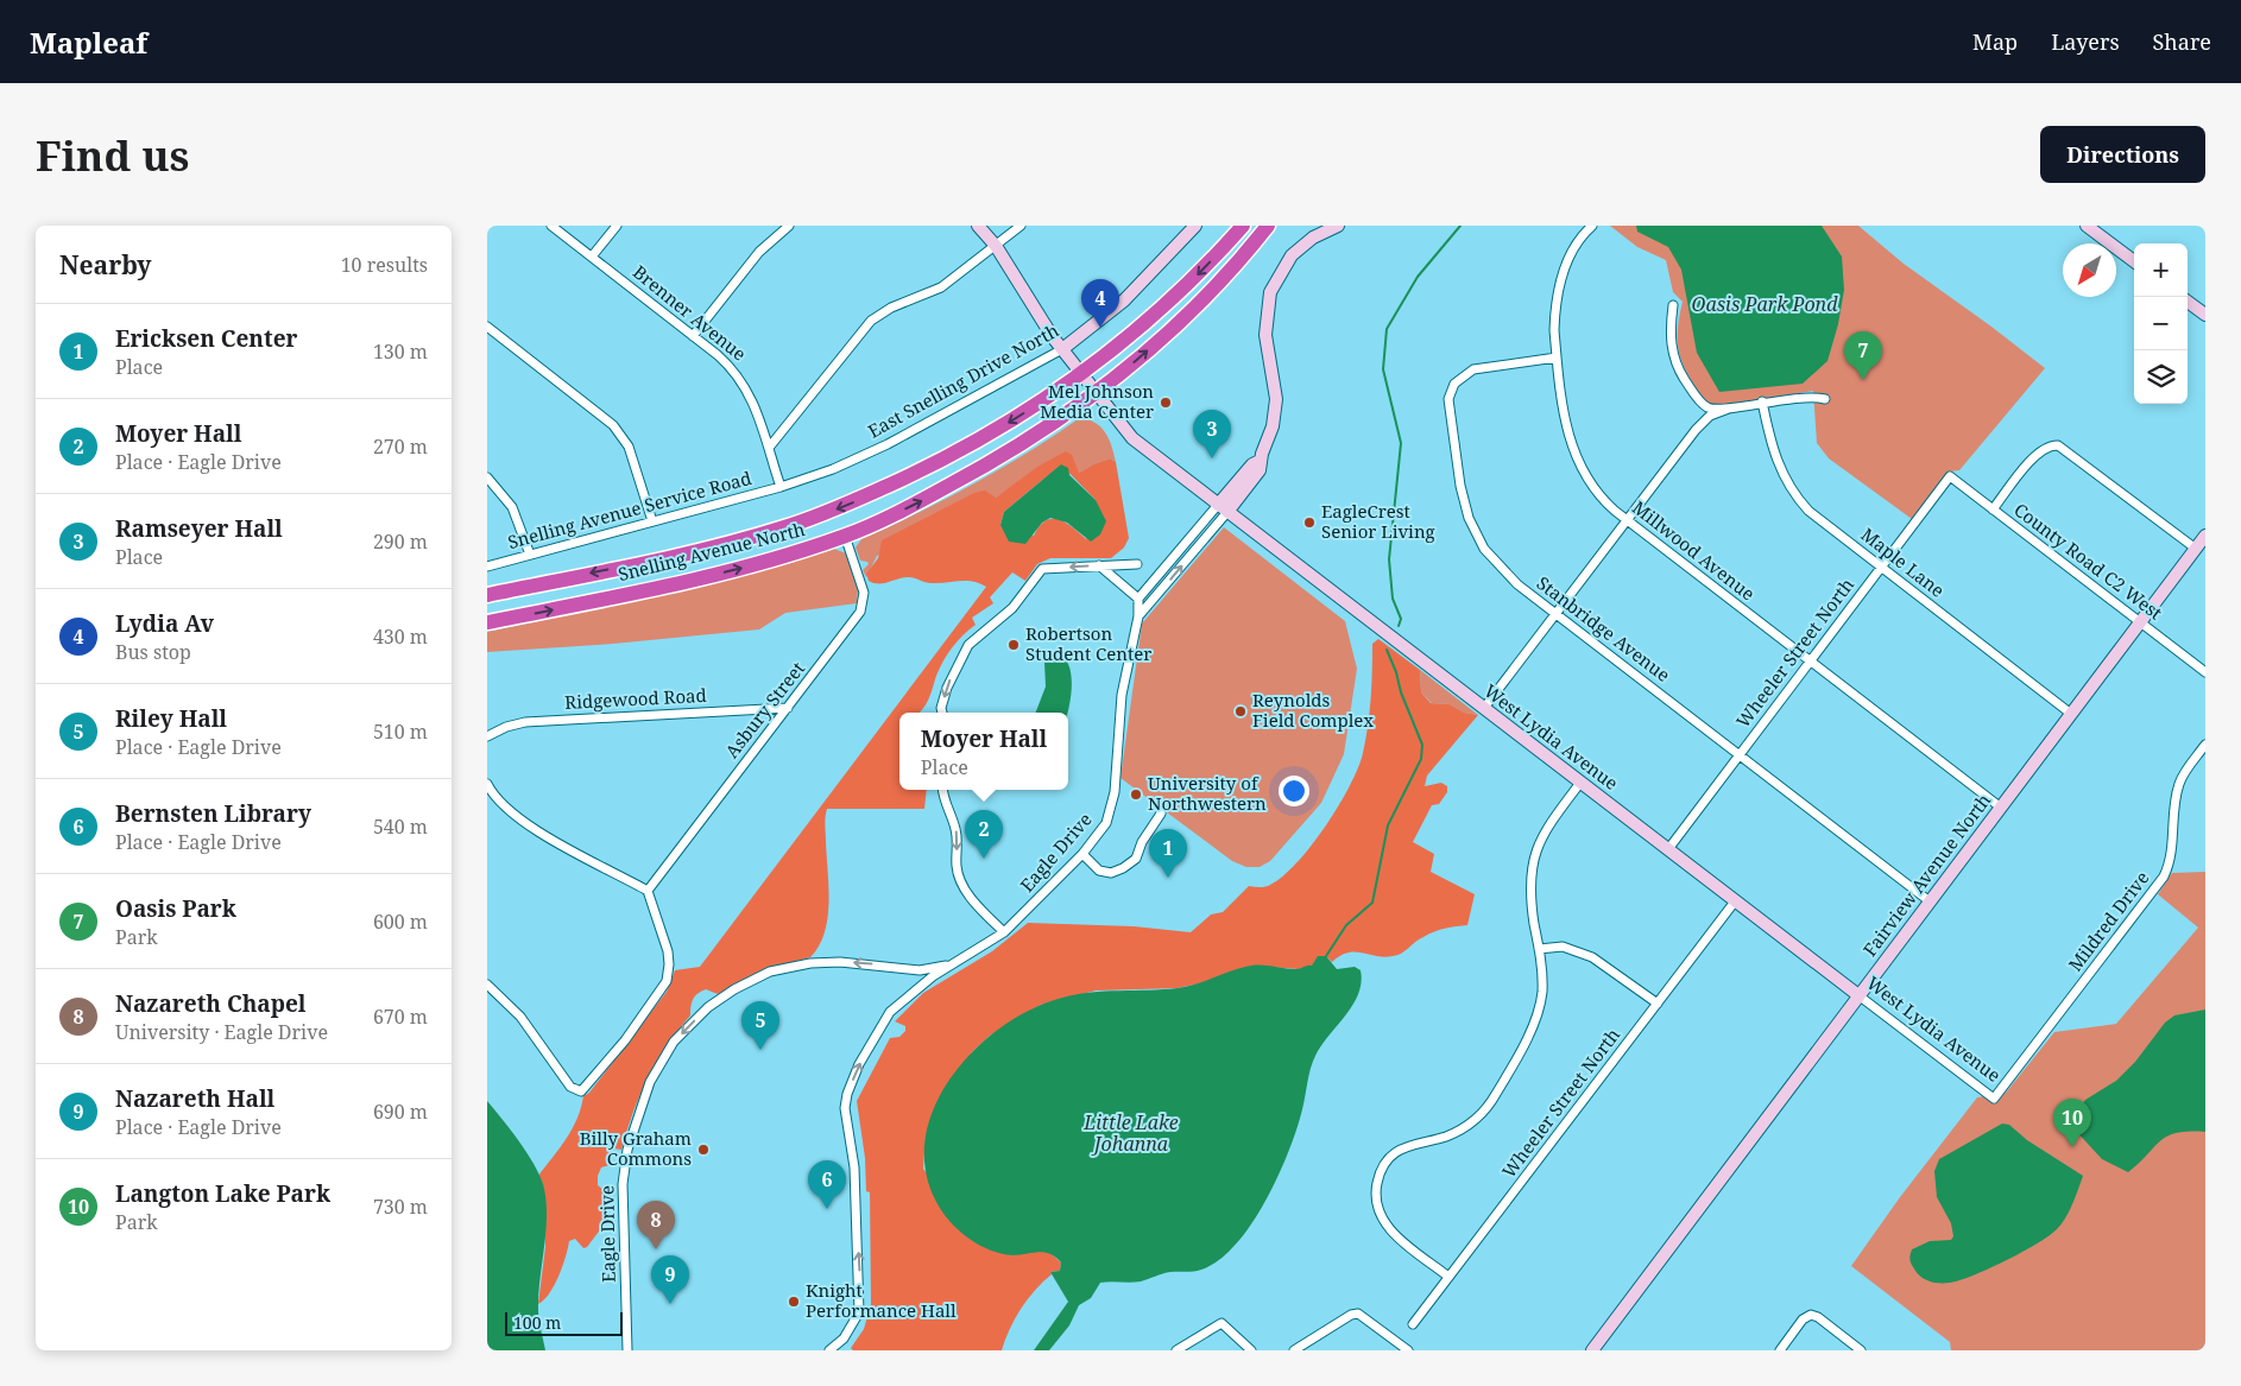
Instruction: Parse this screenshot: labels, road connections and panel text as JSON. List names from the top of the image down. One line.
{"streets":{"highway":["Snelling Avenue North"],"street":["Brenner Avenue","East Snelling Drive North","Snelling Avenue Service Road","Millwood Avenue","County Road C2 West","Maple Lane","Stanbridge Avenue","Wheeler Street North","Ridgewood Road","Asbury Street","West Lydia Avenue","Eagle Drive","Fairview Avenue North","Mildred Drive"]},"crossings":[["Brenner Avenue","East Snelling Drive North"],["Brenner Avenue","Snelling Avenue Service Road"],["East Snelling Drive North","Snelling Avenue Service Road"],["East Snelling Drive North","West Lydia Avenue"],["Millwood Avenue","Stanbridge Avenue"],["Millwood Avenue","Wheeler Street North"],["Millwood Avenue","Fairview Avenue North"],["Snelling Avenue North","Asbury Street"],["Snelling Avenue North","West Lydia Avenue"],["County Road C2 West","Wheeler Street North"],["County Road C2 West","Fairview Avenue North"],["Maple Lane","Wheeler Street North"],["Maple Lane","Fairview Avenue North"],["Stanbridge Avenue","Wheeler Street North"],["Stanbridge Avenue","Fairview Avenue North"],["Wheeler Street North","West Lydia Avenue"],["Ridgewood Road","Asbury Street"],["West Lydia Avenue","Eagle Drive"],["West Lydia Avenue","Fairview Avenue North"],["West Lydia Avenue","Mildred Drive"]],"water":["Oasis Park Pond","Little Lake Johanna"],"places":["Mel Johnson Media Center","EagleCrest Senior Living","Robertson Student Center","Reynolds Field Complex","University of Northwestern","Billy Graham Commons","Knight Performance Hall"],"scale_bar":"100 m","north":"bottom left","page":{"header":"Mapleaf","nav":["Map","Layers","Share"],"buttons":"Directions","title":"Find us","heading":["Nearby","10 results"],"map_buttons":["+","−"],"pins":["4","7","3","2","1","5","10","6","8","9"],"list":[{"mark":"1","name":"Ericksen Center","note":"Place","value":"130 m"},{"mark":"2","name":"Moyer Hall","note":"Place · Eagle Drive","value":"270 m"},{"mark":"3","name":"Ramseyer Hall","note":"Place","value":"290 m"},{"mark":"4","name":"Lydia Av","note":"Bus stop","value":"430 m"},{"mark":"5","name":"Riley Hall","note":"Place · Eagle Drive","value":"510 m"},{"mark":"6","name":"Bernsten Library","note":"Place · Eagle Drive","value":"540 m"},{"mark":"7","name":"Oasis Park","note":"Park","value":"600 m"},{"mark":"8","name":"Nazareth Chapel","note":"University · Eagle Drive","value":"670 m"},{"mark":"9","name":"Nazareth Hall","note":"Place · Eagle Drive","value":"690 m"},{"mark":"10","name":"Langton Lake Park","note":"Park","value":"730 m"}],"popup":["Moyer Hall","Place"],"scale":"100 m"}}
